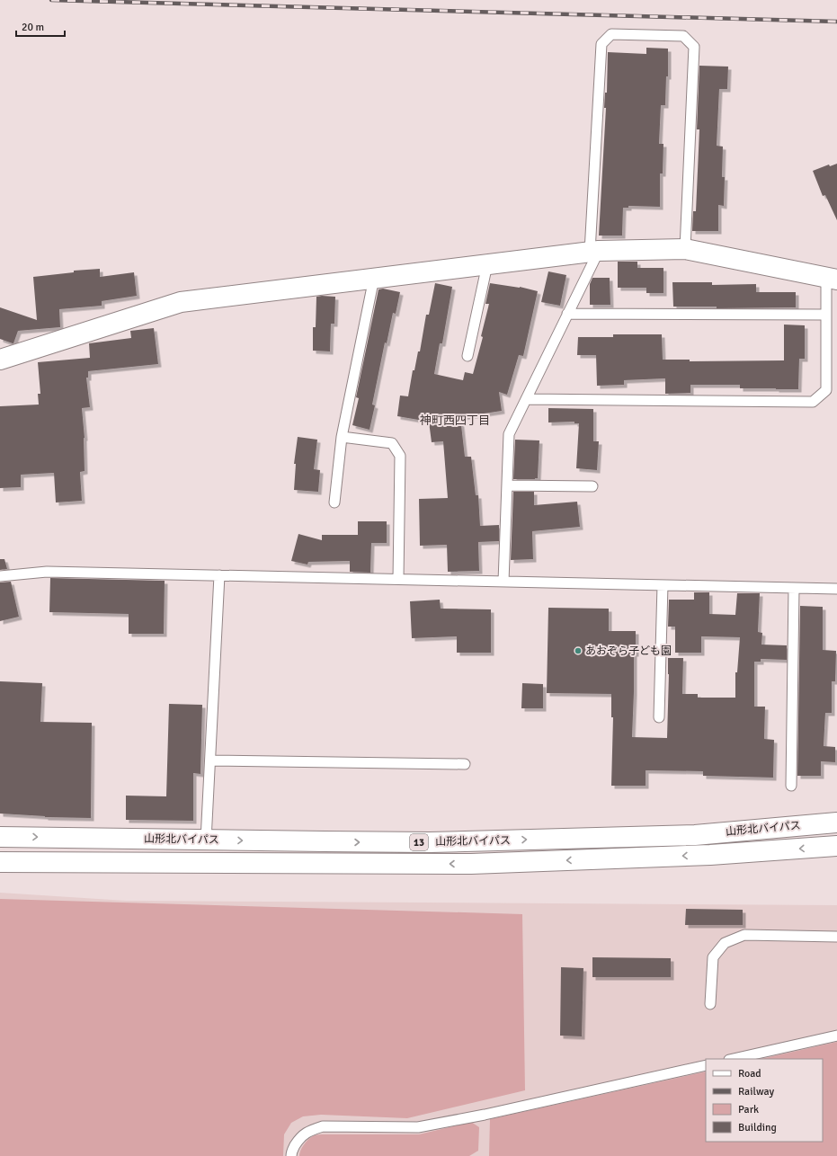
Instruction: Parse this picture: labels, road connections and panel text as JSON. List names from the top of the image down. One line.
{"streets":{"main road":["山形北バイパス","13"]},"districts":["神町西四丁目"],"places":["あおぞら子ども園"],"legend":["Road","Railway","Park","Building"],"scale_bar":"20 m"}
